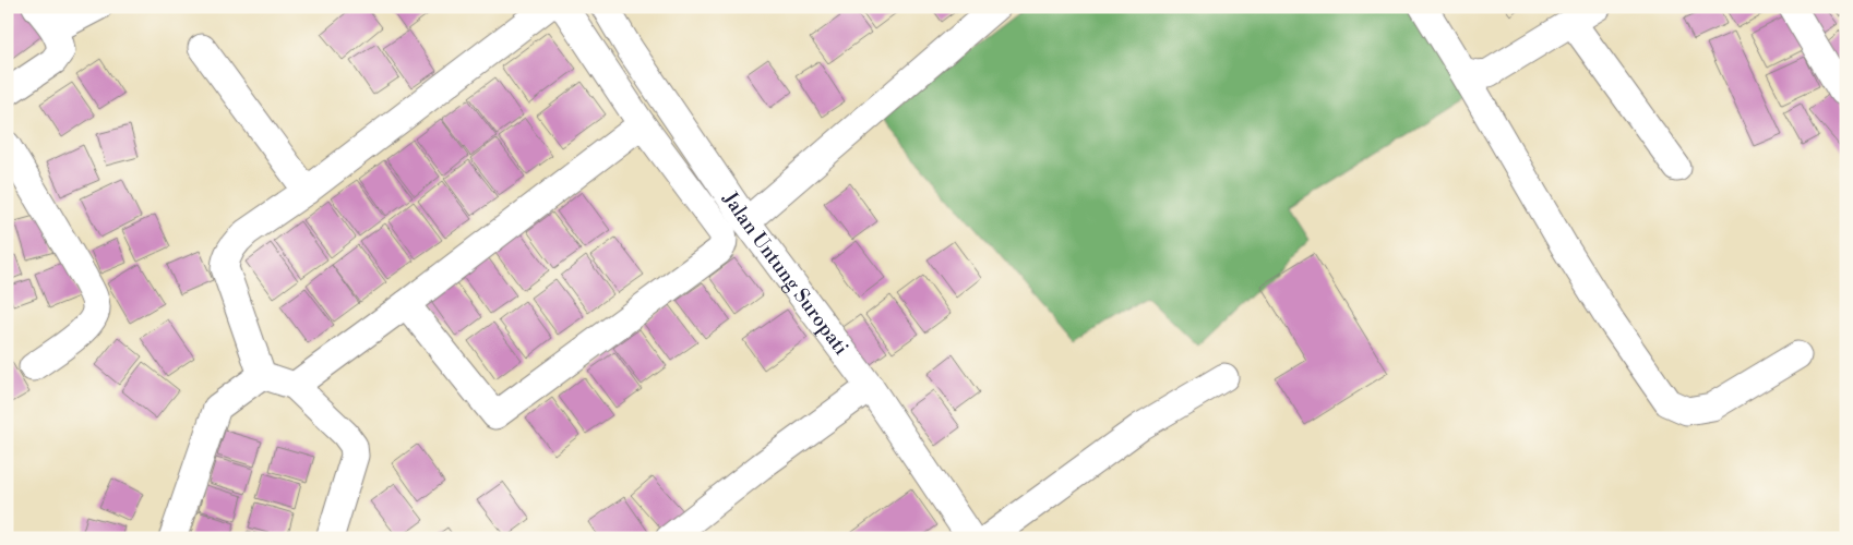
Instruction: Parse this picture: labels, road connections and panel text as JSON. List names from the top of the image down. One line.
{"streets":{"street":["Jalan Untung Suropati"]}}
